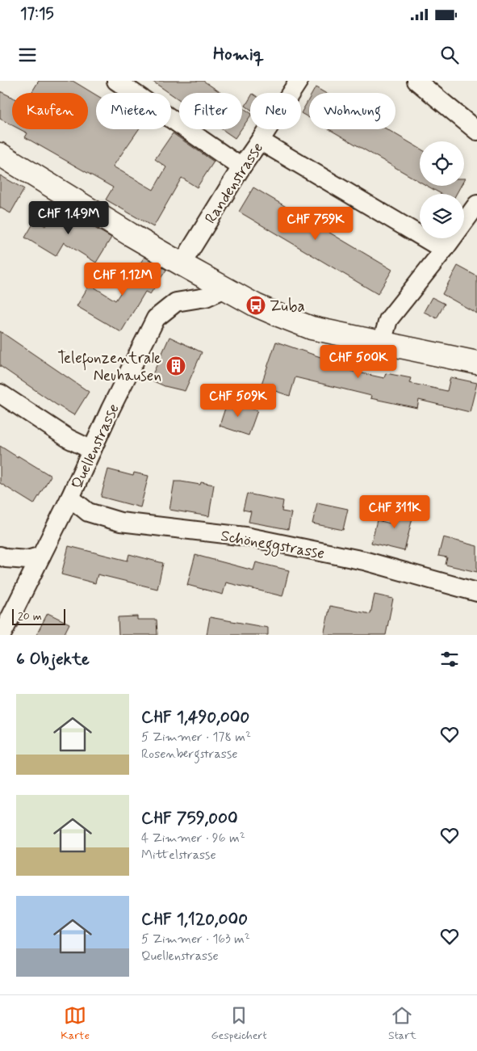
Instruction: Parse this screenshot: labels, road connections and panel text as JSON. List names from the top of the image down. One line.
{"streets":{"street":["Randenstrasse","Quellenstrasse","Schöneggstrasse"]},"crossings":[["Quellenstrasse","Schöneggstrasse"]],"places":{"bus stop":["Zuba"],"building":["Telefonzentrale Neuhausen"]},"scale_bar":"20 m","page":{"status":"17:15","header":"Homiq","chip":["Kaufen","Mieten","Filter","Neu","Wohnung"],"price":["CHF 1.49M","CHF 759K","CHF 1.12M","CHF 500K","CHF 509K","CHF 311K"],"scale":"20 m","heading":"6 Objekte","list":[{"name":"CHF 1,490,000","note":"5 Zimmer · 178 m² · Rosenbergstrasse"},{"name":"CHF 759,000","note":"4 Zimmer · 96 m² · Mittelstrasse"},{"name":"CHF 1,120,000","note":"5 Zimmer · 163 m² · Quellenstrasse"}],"tabs":["Karte","Gespeichert","Start"]}}
